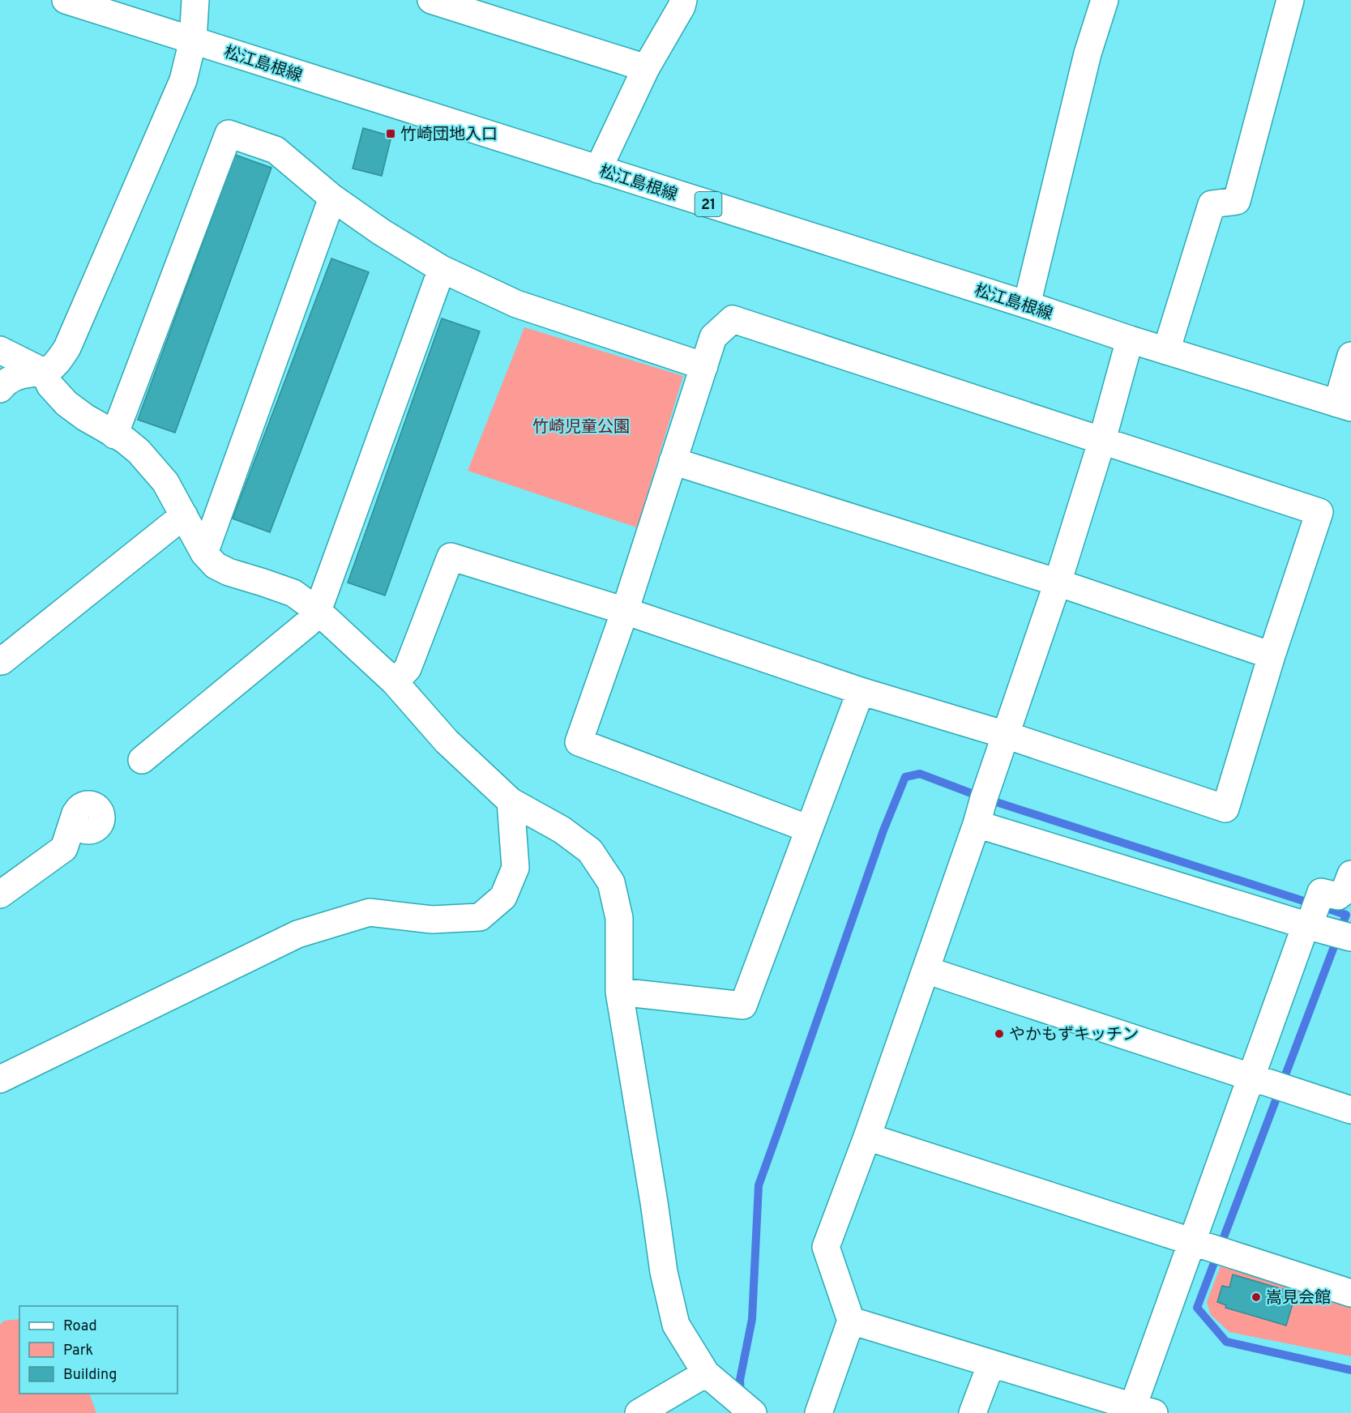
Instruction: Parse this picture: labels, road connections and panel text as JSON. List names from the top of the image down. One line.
{"streets":{"street":["松江島根線","21"]},"parks":["竹崎児童公園"],"places":{"transit":["竹崎団地入口"],"other":["やかもずキッチン","嵩見会館"]},"legend":["Road","Park","Building"]}
